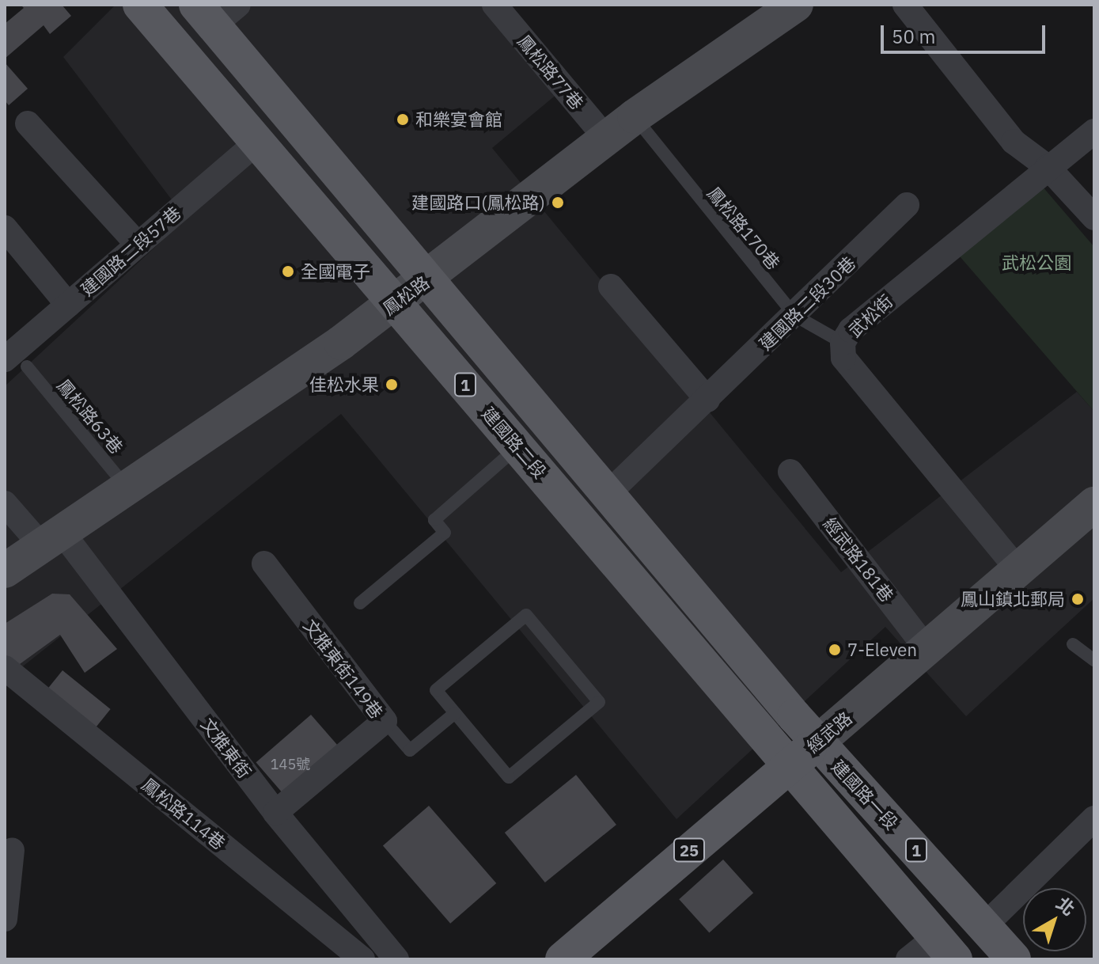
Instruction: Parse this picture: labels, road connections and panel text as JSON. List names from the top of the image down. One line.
{"streets":{"main road":["1","建國路二段","經武路","建國路一段","25"],"street":["鳳松路77巷","建國路二段57巷","鳳松路","建國路二段30巷","武松街","經武路181巷","文雅東街149巷","文雅東街","鳳松路114巷"],"lane":["鳳松路170巷","鳳松路63巷"]},"crossings":[["鳳松路77巷","鳳松路"],["鳳松路170巷","鳳松路"],["鳳松路170巷","建國路二段30巷"],["鳳松路170巷","武松街"],["建國路二段57巷","鳳松路63巷"],["建國路二段57巷","建國路二段"],["鳳松路","1"],["鳳松路","鳳松路63巷"],["鳳松路","建國路二段"],["鳳松路","文雅東街"],["建國路二段30巷","1"],["武松街","經武路"],["1","建國路二段"],["1","經武路"],["1","建國路一段"],["建國路二段","經武路"],["建國路二段","建國路一段"],["經武路181巷","經武路"],["文雅東街149巷","文雅東街"],["經武路","建國路一段"]],"parks":["武松公園"],"places":["和樂宴會館","建國路口(鳳松路)","全國電子","佳松水果","鳳山鎮北郵局","7-Eleven"],"house_numbers":["145號"],"scale_bar":"50 m","north":"top right"}
